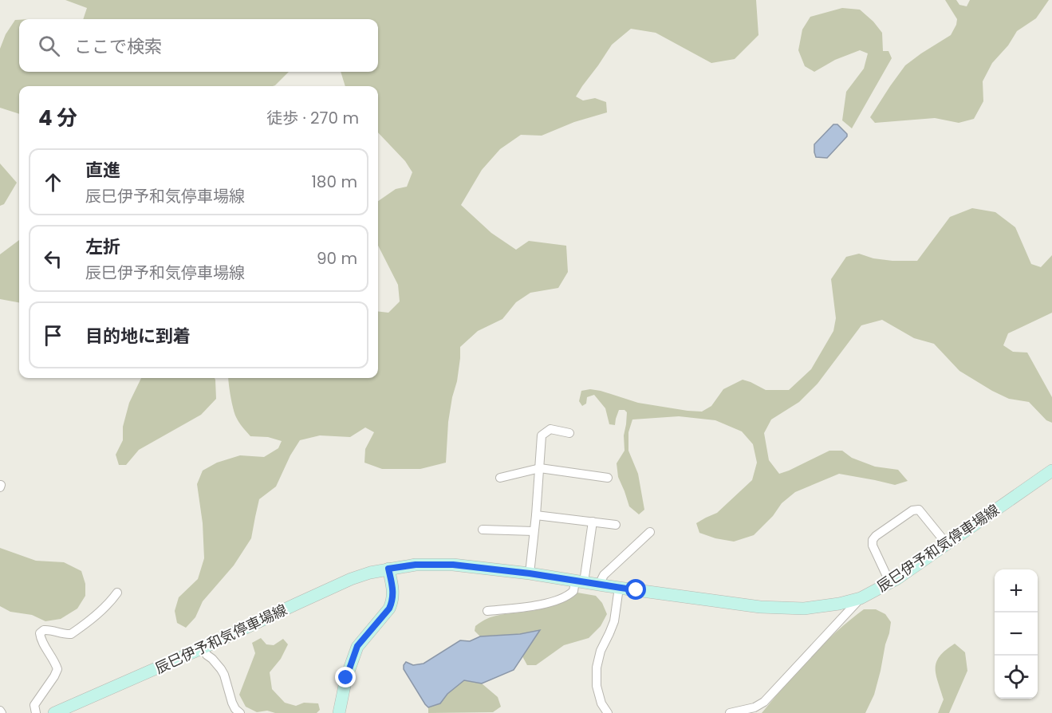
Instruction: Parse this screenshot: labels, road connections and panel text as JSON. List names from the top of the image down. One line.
{"streets":{"main road":["辰巳伊予和気停車場線"]},"page":{"search":"ここで検索","heading":["4 分","徒歩 · 270 m"],"list":[["直進","辰巳伊予和気停車場線","180 m"],["左折","辰巳伊予和気停車場線","90 m"],"目的地に到着"],"map_buttons":["+","−"]}}
